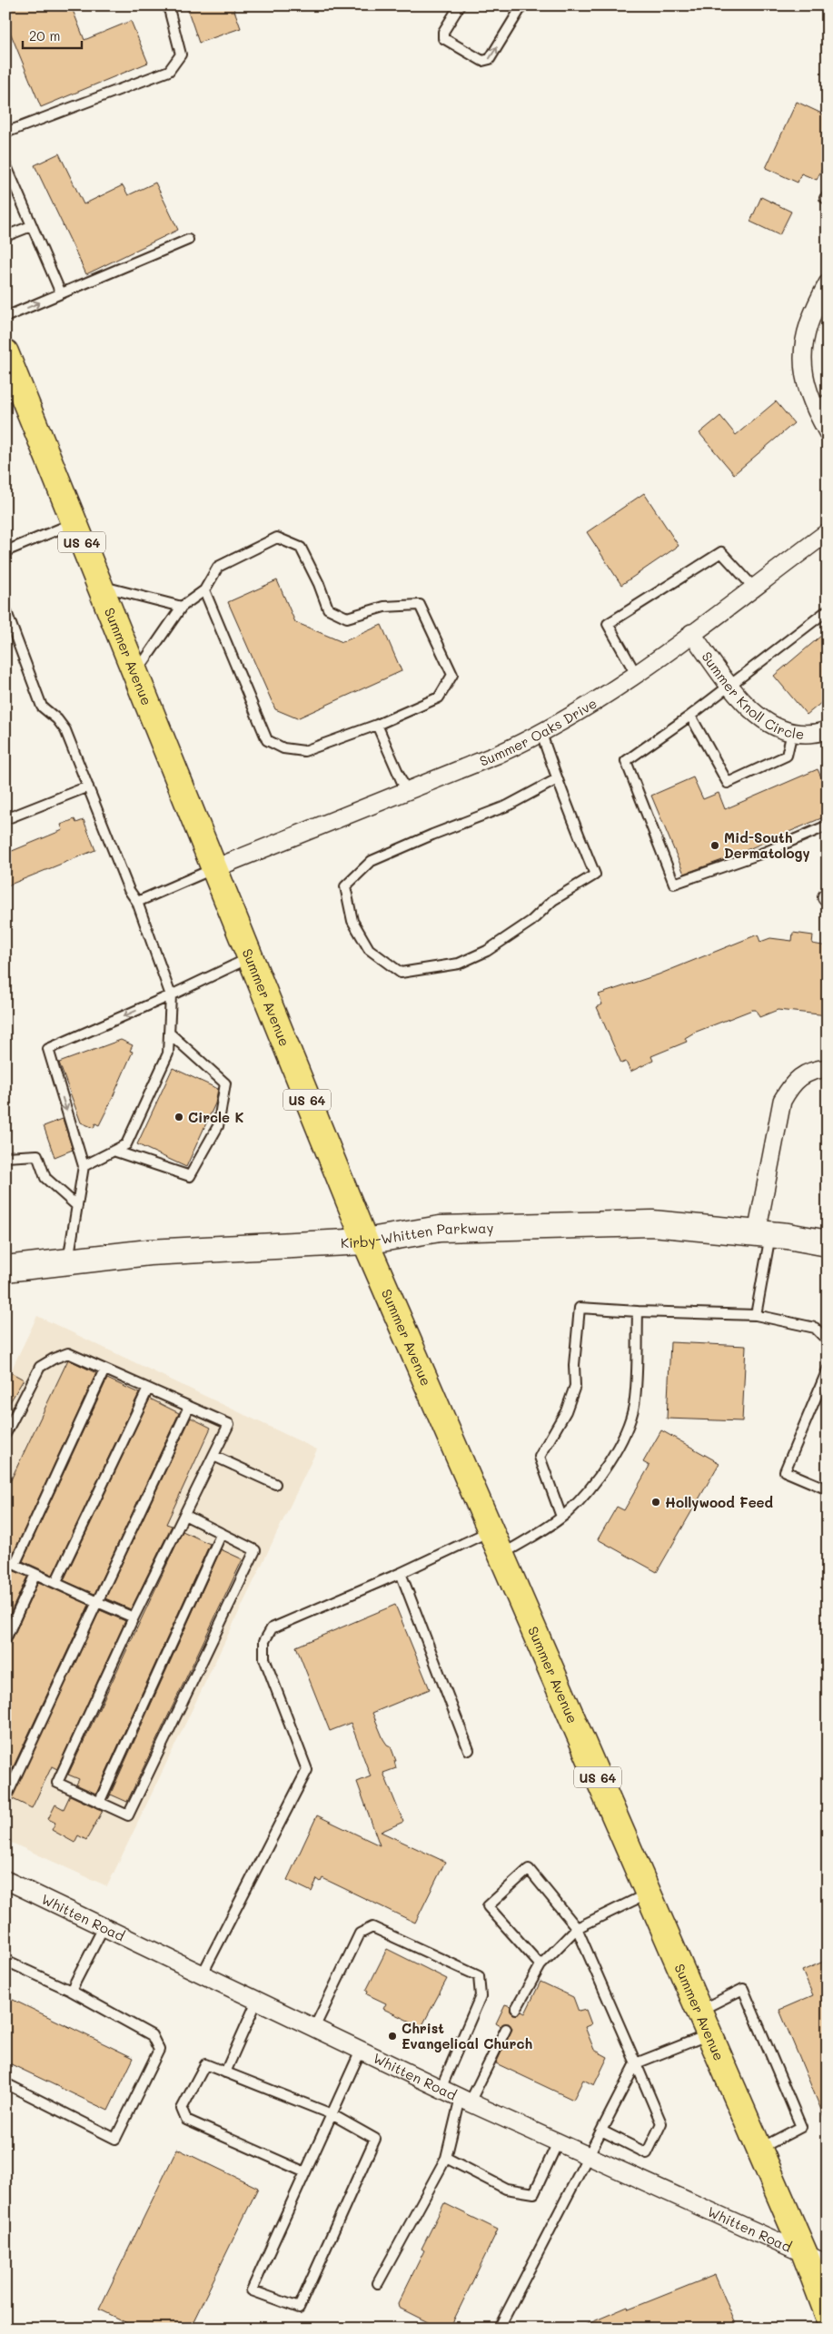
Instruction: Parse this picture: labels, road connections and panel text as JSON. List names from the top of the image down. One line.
{"streets":{"main road":["US 64","Summer Avenue","Kirby-Whitten Parkway"],"street":["Summer Knoll Circle","Summer Oaks Drive","Whitten Road"]},"crossings":[["Summer Avenue","Summer Oaks Drive"],["Summer Avenue","Kirby-Whitten Parkway"],["Summer Avenue","Whitten Road"],["Summer Knoll Circle","Summer Oaks Drive"]],"places":["Mid-South Dermatology","Circle K","Hollywood Feed","Christ Evangelical Church"],"scale_bar":"20 m"}
